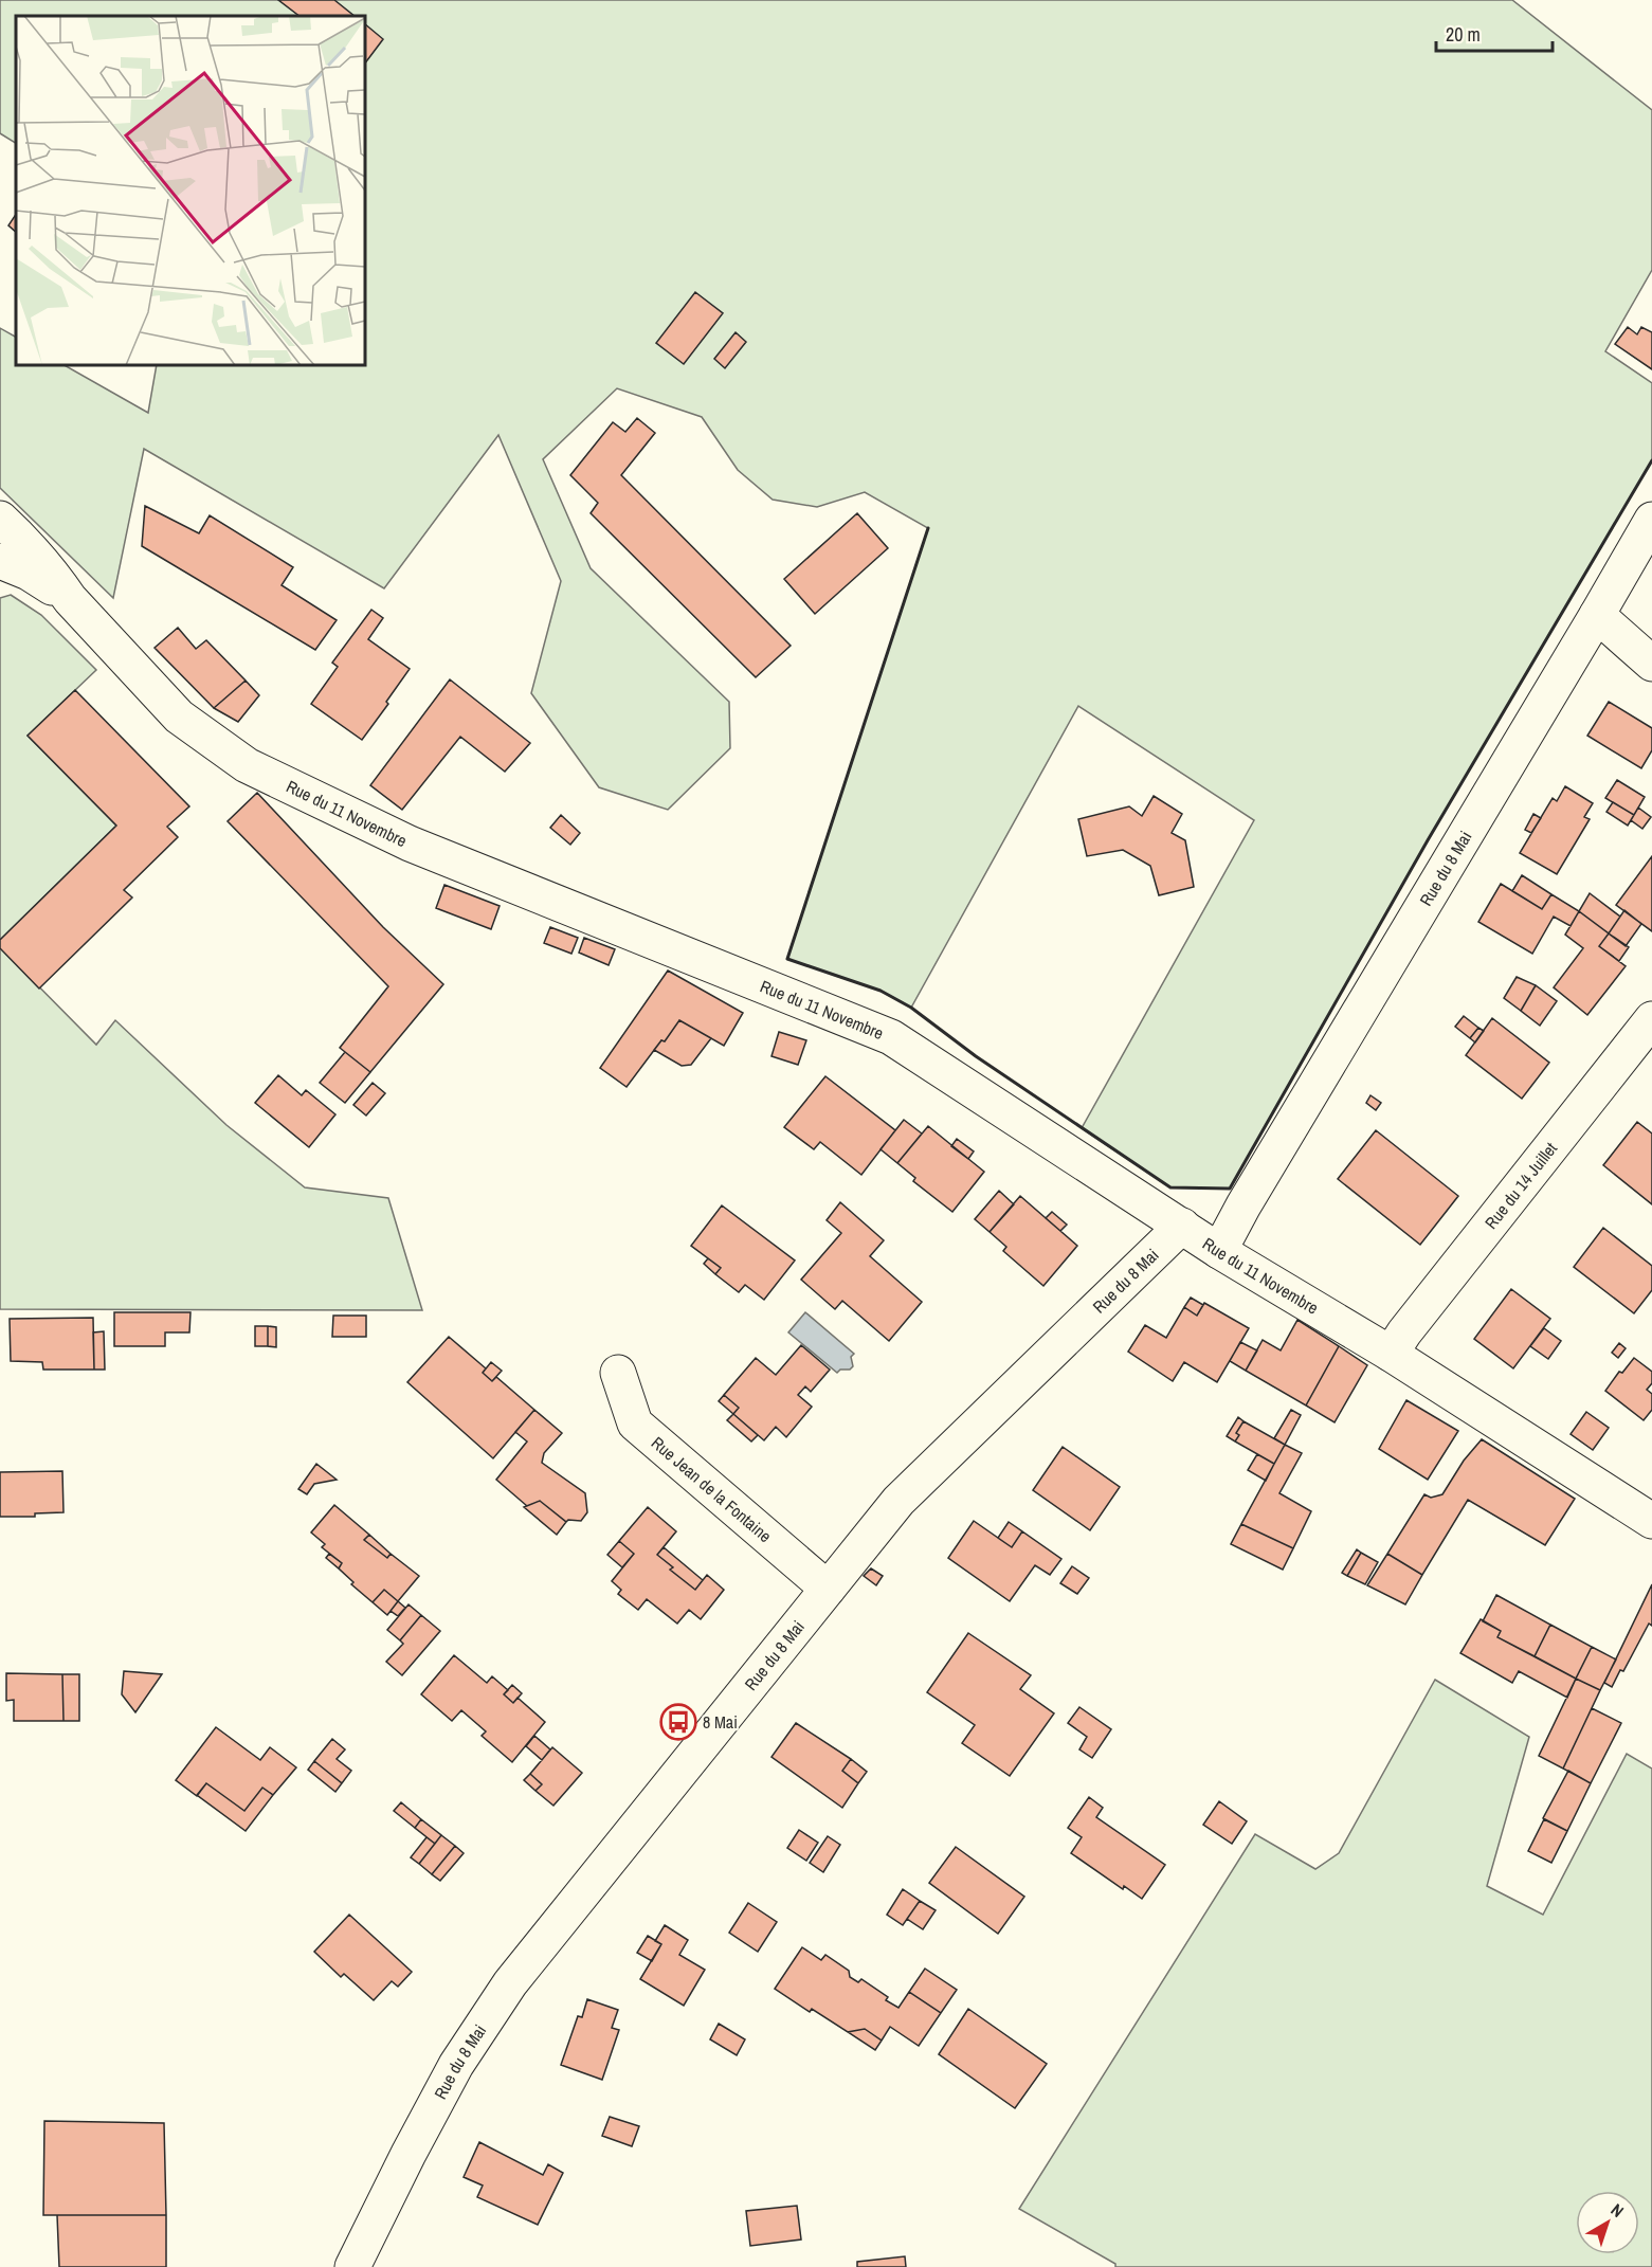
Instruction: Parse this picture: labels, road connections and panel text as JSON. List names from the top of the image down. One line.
{"streets":{"street":["Rue du 11 Novembre","Rue du 8 Mai","Rue du 14 Juillet","Rue Jean de la Fontaine"]},"crossings":[["Rue du 11 Novembre","Rue du 8 Mai"],["Rue du 11 Novembre","Rue du 14 Juillet"],["Rue du 8 Mai","Rue Jean de la Fontaine"]],"places":{"bus stop":["8 Mai"]},"scale_bar":"20 m","north":"top right"}
